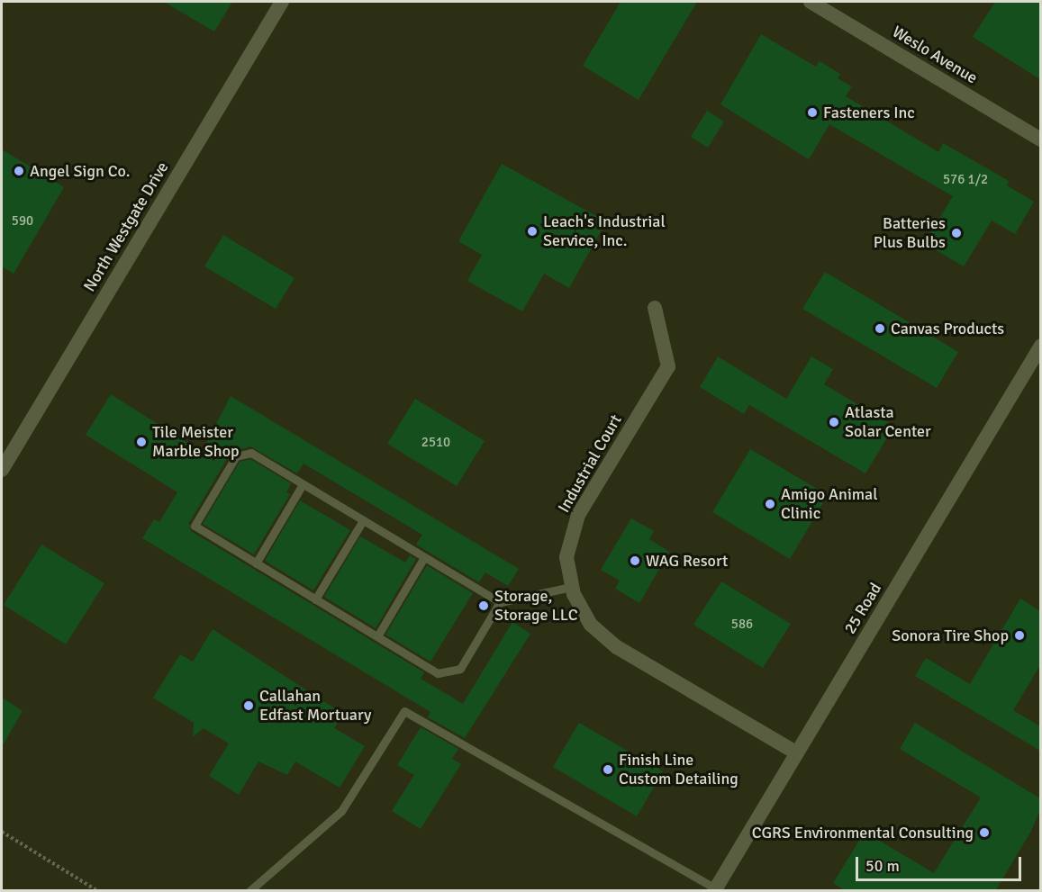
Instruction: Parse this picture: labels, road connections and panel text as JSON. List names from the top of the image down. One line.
{"streets":{"street":["Weslo Avenue","North Westgate Drive","Industrial Court","25 Road"]},"crossings":[["Industrial Court","25 Road"]],"places":["Fasteners Inc","Angel Sign Co.","Leach's Industrial Service, Inc.","Batteries Plus Bulbs","Canvas Products","Atlasta Solar Center","Tile Meister Marble Shop","Amigo Animal Clinic","WAG Resort","Storage, Storage LLC","Sonora Tire Shop","Callahan Edfast Mortuary","Finish Line Custom Detailing","CGRS Environmental Consulting"],"house_numbers":["576 1/2","590","2510","586"],"scale_bar":"50 m"}
